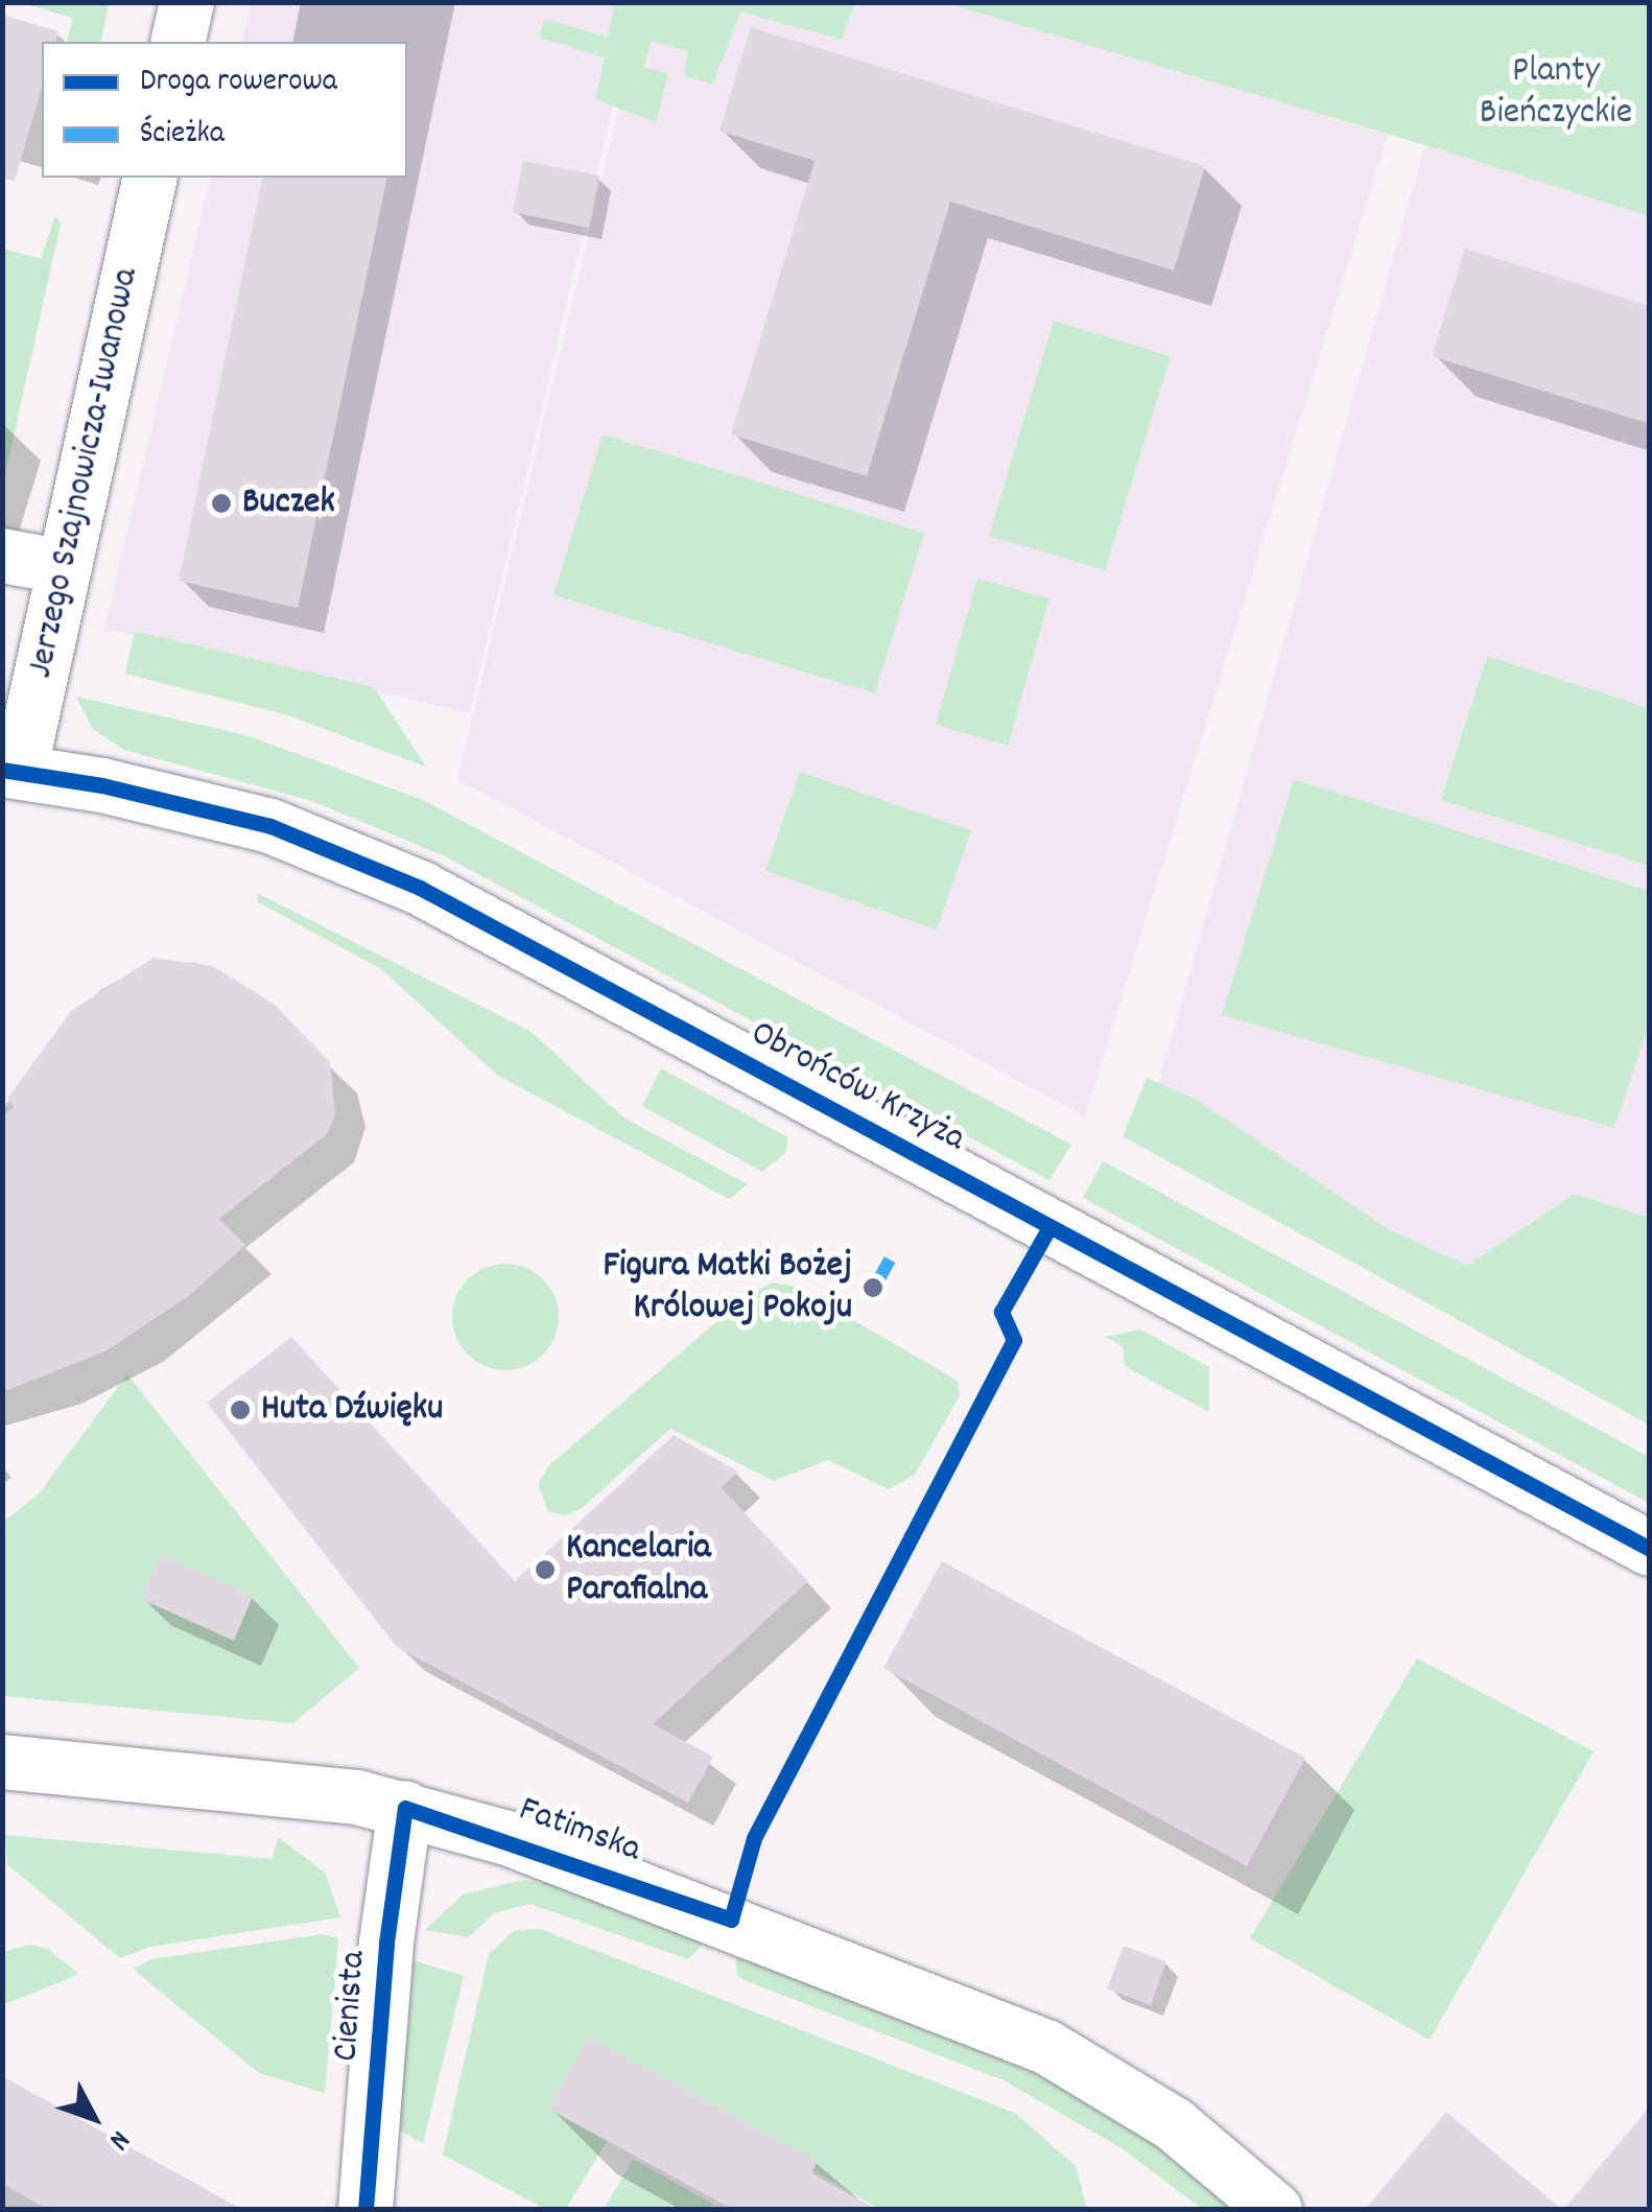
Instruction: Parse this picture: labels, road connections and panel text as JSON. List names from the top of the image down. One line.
{"streets":{"street":["Jerzego Szajnowicza-Iwanowa","Obrońców Krzyża","Fatimska","Cienista"]},"crossings":[["Jerzego Szajnowicza-Iwanowa","Obrońców Krzyża"],["Fatimska","Cienista"]],"parks":["Planty Bieńczyckie"],"places":["Buczek","Figura Matki Bożej Królowej Pokoju","Huta Dźwięku","Kancelaria Parafialna"],"legend":["Droga rowerowa","Ścieżka"],"north":"bottom right"}
